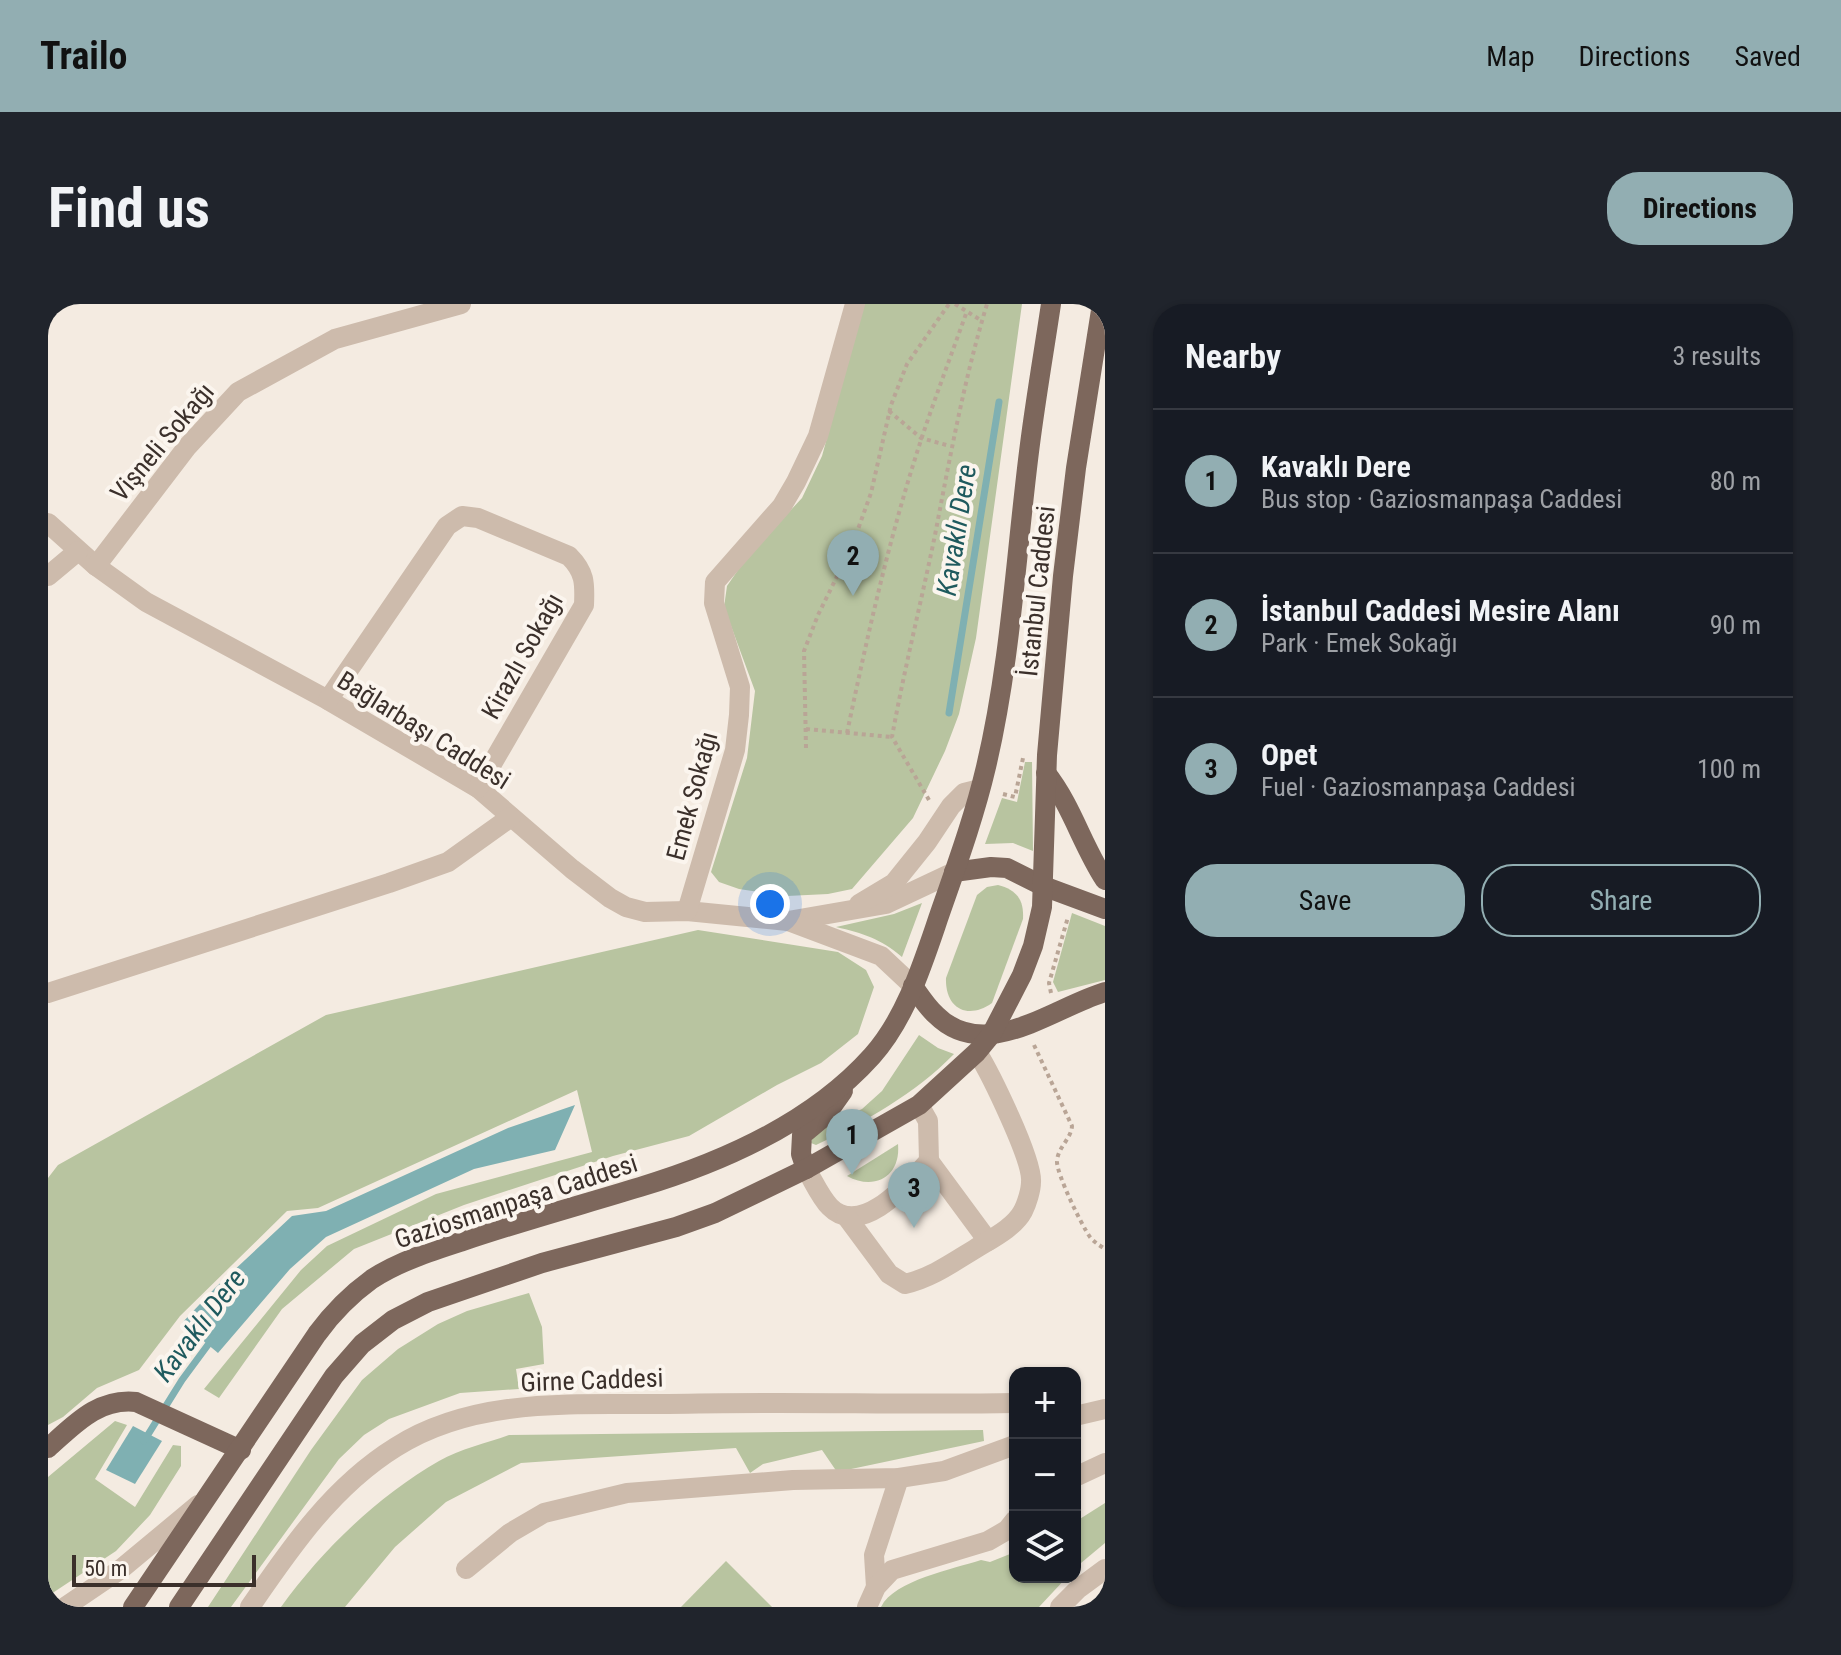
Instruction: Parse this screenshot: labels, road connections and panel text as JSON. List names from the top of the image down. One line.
{"streets":{"main road":["İstanbul Caddesi","Gaziosmanpaşa Caddesi"],"street":["Vişneli Sokağı","Kirazlı Sokağı","Bağlarbaşı Caddesi","Emek Sokağı","Girne Caddesi"]},"crossings":[["Vişneli Sokağı","Bağlarbaşı Caddesi"],["İstanbul Caddesi","Gaziosmanpaşa Caddesi"],["Kirazlı Sokağı","Bağlarbaşı Caddesi"],["Bağlarbaşı Caddesi","Emek Sokağı"]],"water":["Kavaklı Dere"],"scale_bar":"50 m","page":{"header":"Trailo","nav":["Map","Directions","Saved"],"buttons":["Directions",["Save","Share"]],"title":"Find us","heading":["Nearby","3 results"],"list":[{"mark":"1","name":"Kavaklı Dere","note":"Bus stop · Gaziosmanpaşa Caddesi","value":"80 m"},{"mark":"2","name":"İstanbul Caddesi Mesire Alanı","note":"Park · Emek Sokağı","value":"90 m"},{"mark":"3","name":"Opet","note":"Fuel · Gaziosmanpaşa Caddesi","value":"100 m"}],"pins":["2","1","3"],"map_buttons":["+","−"],"scale":"50 m"}}
